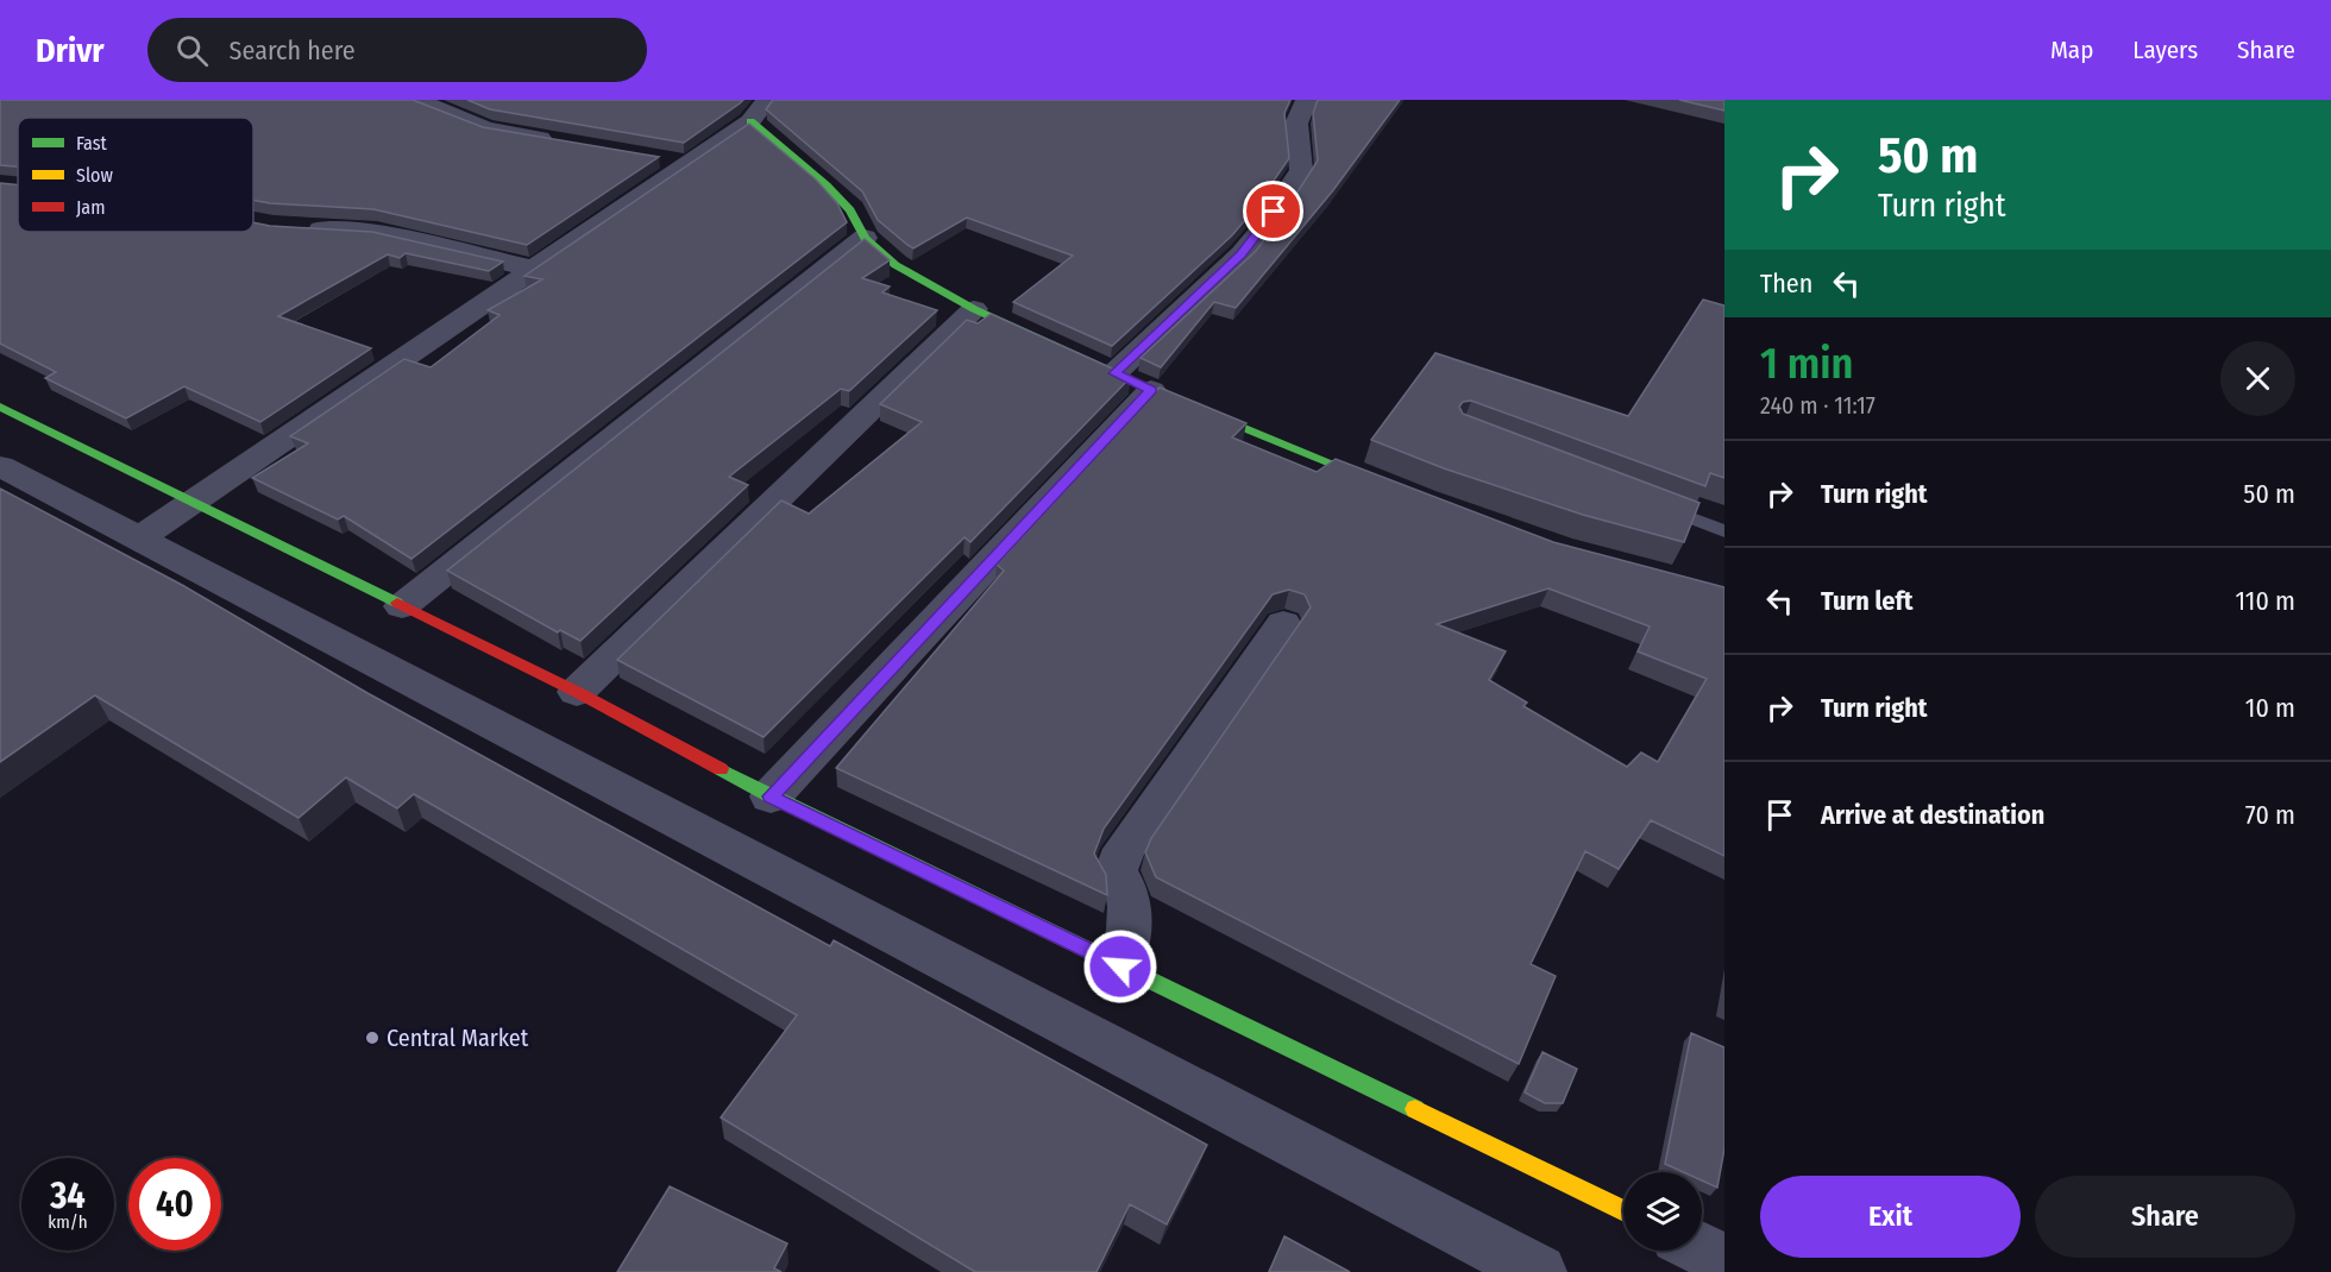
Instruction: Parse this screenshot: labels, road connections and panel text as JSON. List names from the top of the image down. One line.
{"places":["Central Market"],"legend":["Fast","Slow","Jam"],"page":{"header":"Drivr","search":"Search here","nav":["Map","Layers","Share"],"turn":["50 m","Turn right"],"then":"Then","heading":["1 min","240 m · 11:17"],"list":[{"name":"Turn right","value":"50 m"},{"name":"Turn left","value":"110 m"},{"name":"Turn right","value":"10 m"},{"name":"Arrive at destination","value":"70 m"}],"speed":"34 km/h","limit":"40","buttons":["Exit","Share"]}}
